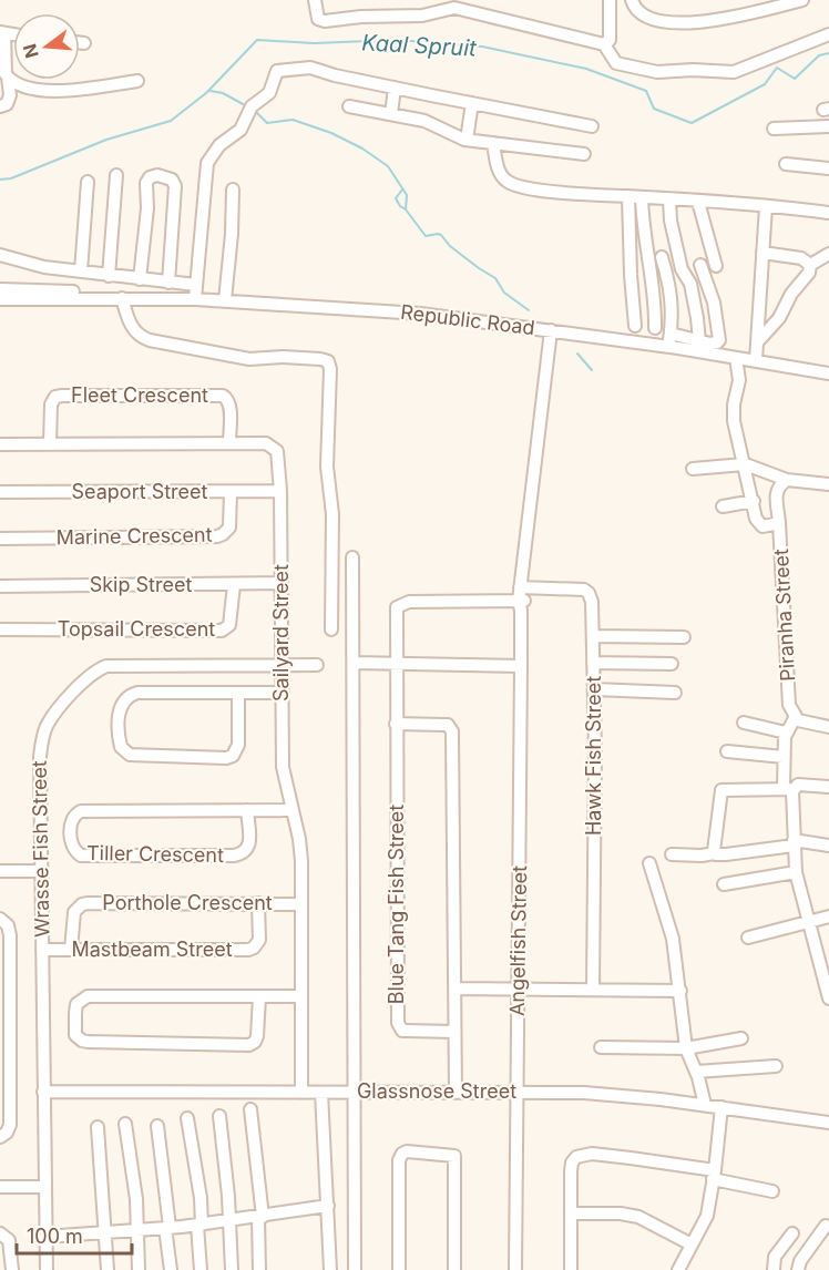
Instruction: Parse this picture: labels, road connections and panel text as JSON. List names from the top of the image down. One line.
{"streets":{"street":["Republic Road","Fleet Crescent","Seaport Street","Marine Crescent","Skip Street","Piranha Street","Topsail Crescent","Sailyard Street","Hawk Fish Street","Wrasse Fish Street","Tiller Crescent","Porthole Crescent","Blue Tang Fish Street","Angelfish Street","Mastbeam Street","Glassnose Street"]},"crossings":[["Republic Road","Angelfish Street"],["Fleet Crescent","Sailyard Street"],["Seaport Street","Marine Crescent"],["Seaport Street","Sailyard Street"],["Skip Street","Topsail Crescent"],["Skip Street","Sailyard Street"],["Sailyard Street","Wrasse Fish Street"],["Sailyard Street","Tiller Crescent"],["Sailyard Street","Porthole Crescent"],["Sailyard Street","Glassnose Street"],["Hawk Fish Street","Blue Tang Fish Street"],["Hawk Fish Street","Angelfish Street"],["Wrasse Fish Street","Mastbeam Street"],["Wrasse Fish Street","Glassnose Street"],["Porthole Crescent","Mastbeam Street"],["Blue Tang Fish Street","Angelfish Street"],["Angelfish Street","Glassnose Street"]],"water":["Kaal Spruit"],"scale_bar":"100 m","north":"left"}
